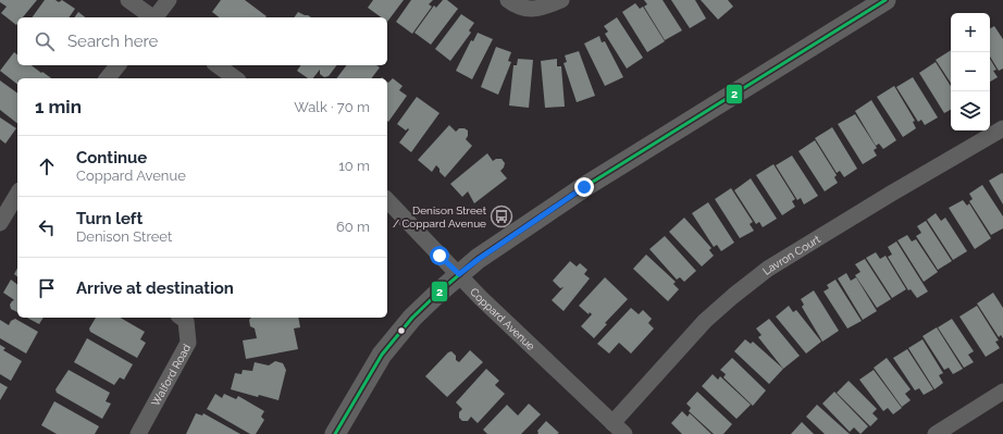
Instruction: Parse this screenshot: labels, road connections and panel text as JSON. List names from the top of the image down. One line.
{"streets":{"street":["Lavron Court","Coppard Avenue","Walford Road"]},"crossings":[["Lavron Court","Coppard Avenue"]],"places":{"bus stop":["Denison Street / Coppard Avenue"]},"lines":["transit line 2"],"page":{"map_buttons":["+","−"],"search":"Search here","heading":["1 min","Walk · 70 m"],"list":[["Continue","Coppard Avenue","10 m"],["Turn left","Denison Street","60 m"],"Arrive at destination"]}}
